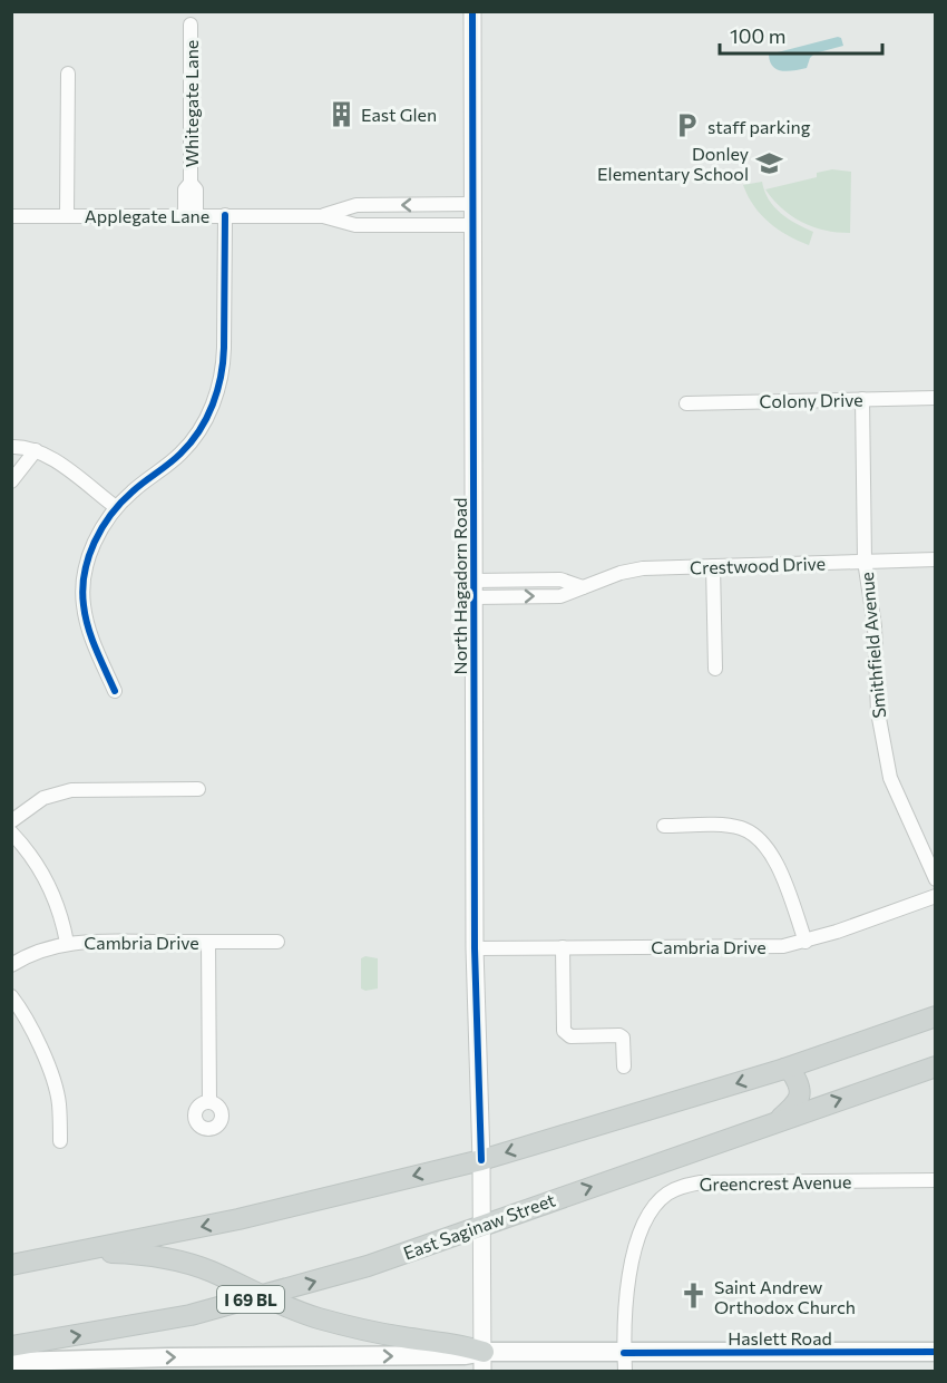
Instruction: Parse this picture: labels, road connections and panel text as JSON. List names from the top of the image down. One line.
{"streets":{"main road":["East Saginaw Street","I 69 BL","Haslett Road"],"street":["Whitegate Lane","Applegate Lane","Colony Drive","Crestwood Drive","North Hagadorn Road","Smithfield Avenue","Cambria Drive","Greencrest Avenue"]},"crossings":[["Whitegate Lane","Applegate Lane"],["Applegate Lane","North Hagadorn Road"],["Colony Drive","Smithfield Avenue"],["Crestwood Drive","North Hagadorn Road"],["Crestwood Drive","Smithfield Avenue"],["North Hagadorn Road","Cambria Drive"],["North Hagadorn Road","East Saginaw Street"],["North Hagadorn Road","Haslett Road"],["Greencrest Avenue","Haslett Road"]],"places":{"building":["East Glen"],"parking":["staff parking"],"school or university":["Donley Elementary School"],"church":["Saint Andrew Orthodox Church"]},"scale_bar":"100 m"}
